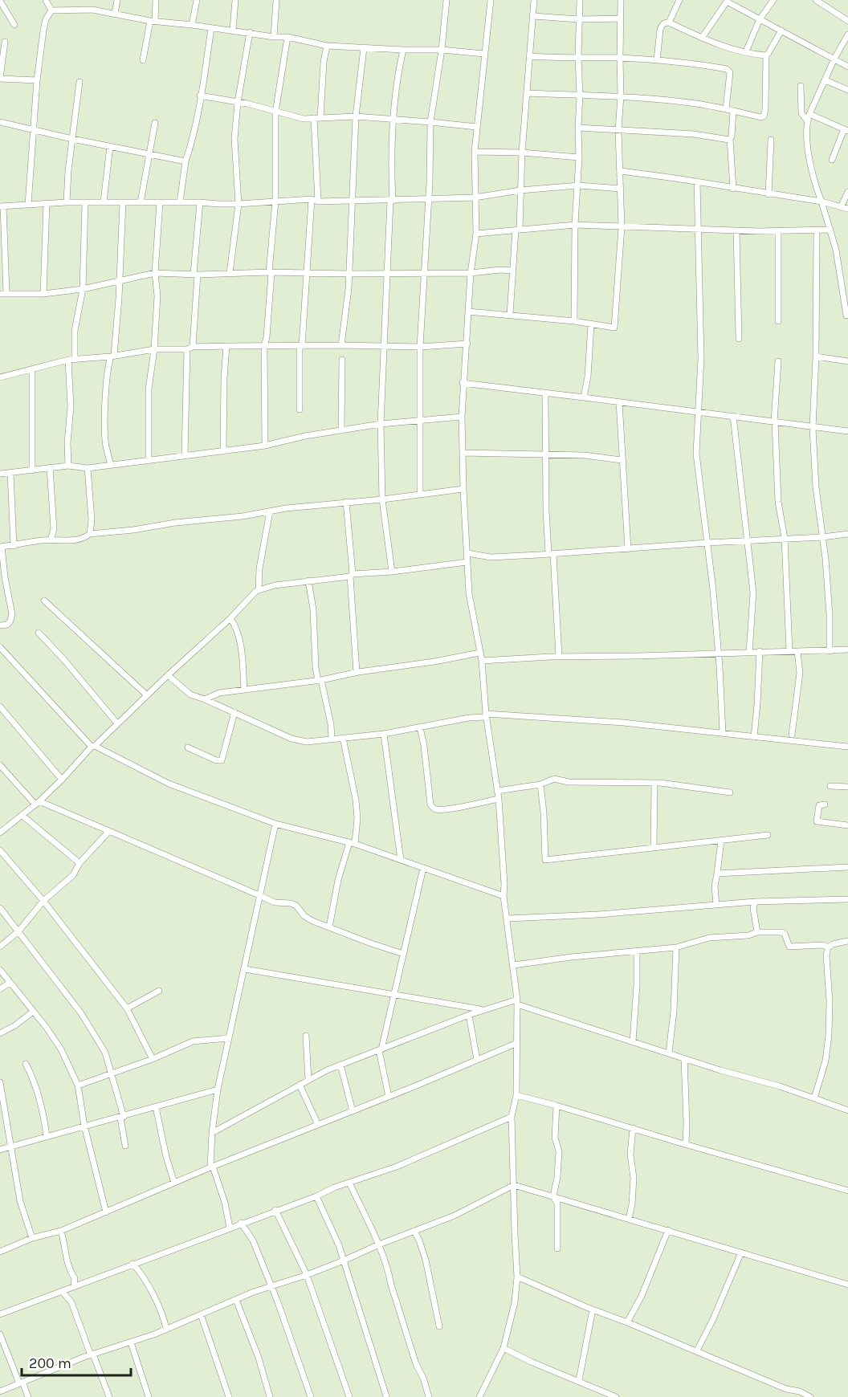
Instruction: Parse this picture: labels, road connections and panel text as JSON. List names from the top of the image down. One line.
{"scale_bar":"200 m"}
